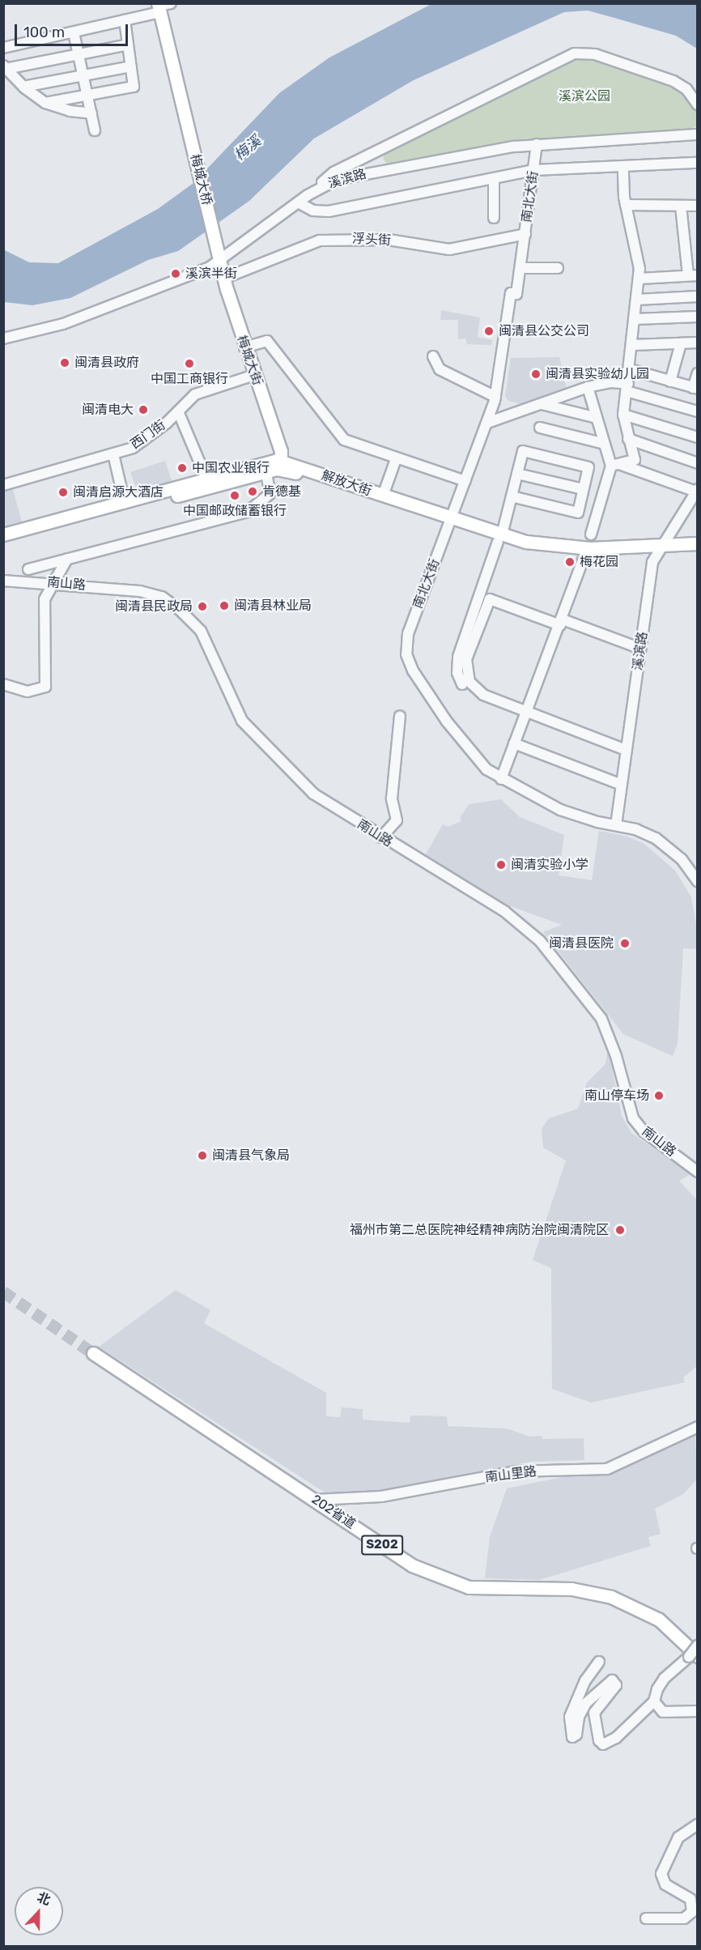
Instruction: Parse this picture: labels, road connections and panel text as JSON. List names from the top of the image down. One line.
{"streets":{"main road":["梅城大桥","梅城大街","解放大街","202省道","S202"],"street":["溪滨路","南北大街","浮头街","西门街","南山路","南山里路"]},"crossings":[["溪滨路","梅城大桥"],["溪滨路","南北大街"],["溪滨路","梅城大街"],["溪滨路","解放大街"],["梅城大桥","梅城大街"],["南北大街","浮头街"],["南北大街","解放大街"],["浮头街","梅城大街"],["梅城大街","西门街"],["梅城大街","解放大街"],["南山里路","202省道"]],"water":["梅溪"],"parks":["溪滨公园"],"places":["溪滨半街","闽清县公交公司","闽清县政府","中国工商银行","闽清县实验幼儿园","闽清电大","中国农业银行","肯德基","闽清启源大酒店","中国邮政储蓄银行","梅花园","闽清县林业局","闽清县民政局","闽清实验小学","闽清县医院","南山停车场","闽清县气象局","福州市第二总医院神经精神病防治院闽清院区"],"scale_bar":"100 m","north":"top"}
